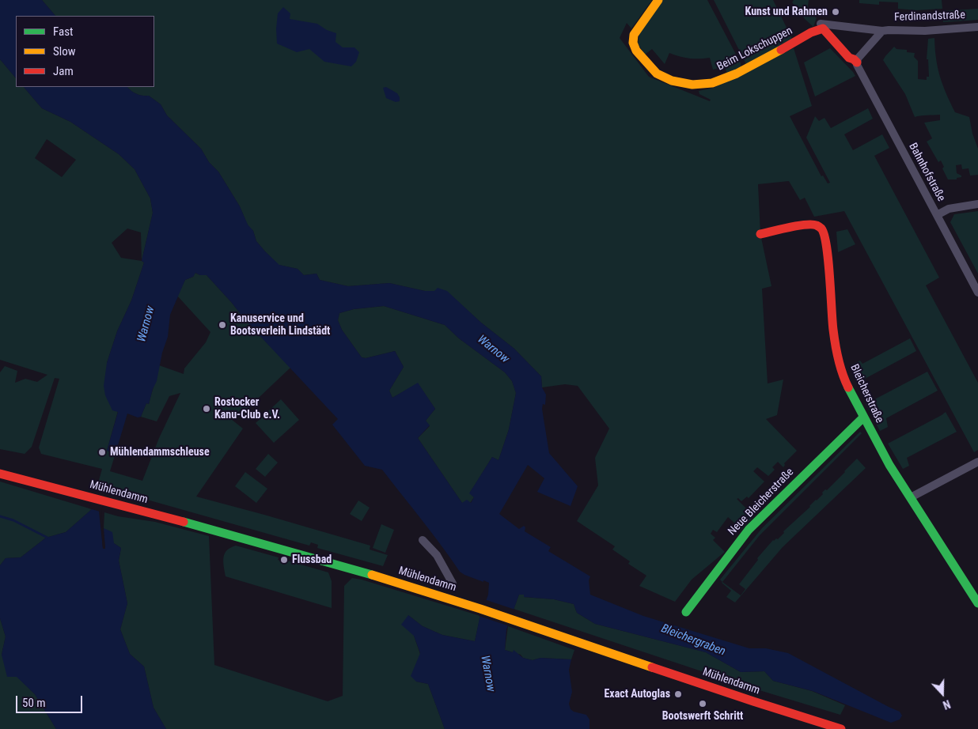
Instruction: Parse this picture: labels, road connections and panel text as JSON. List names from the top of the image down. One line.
{"streets":{"street":["Ferdinandstraße","Beim Lokschuppen","Bahnhofstraße","Bleicherstraße","Mühlendamm","Neue Bleicherstraße"]},"crossings":[["Ferdinandstraße","Bahnhofstraße"],["Bleicherstraße","Neue Bleicherstraße"]],"water":["Warnow","Bleichergraben"],"places":["Kunst und Rahmen","Kanuservice und Bootsverleih Lindstädt","Rostocker Kanu-Club e.V.","Mühlendammschleuse","Flussbad","Exact Autoglas","Bootswerft Schritt"],"legend":["Fast","Slow","Jam"],"scale_bar":"50 m","north":"bottom"}
